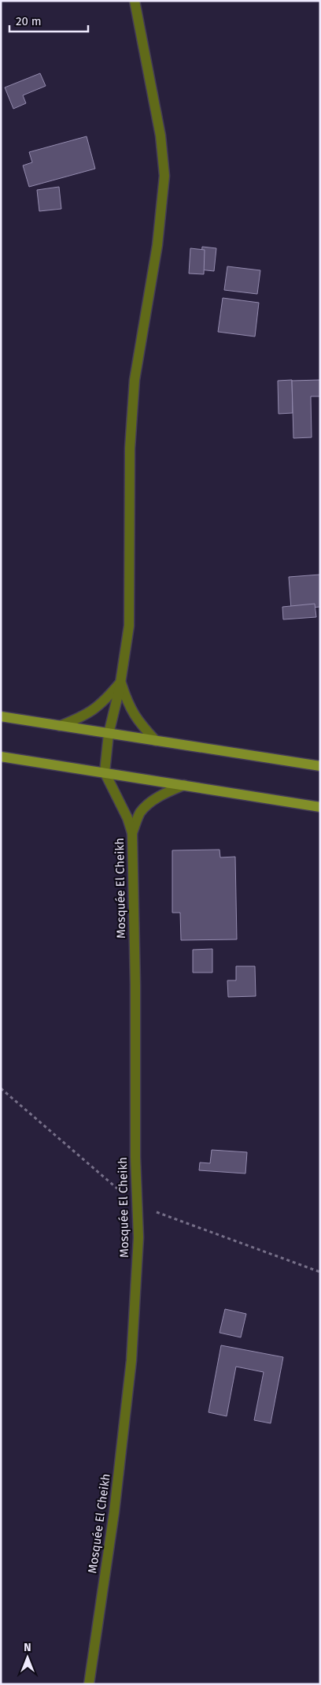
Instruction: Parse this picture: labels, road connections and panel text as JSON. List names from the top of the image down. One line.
{"streets":{"street":["Mosquée El Cheikh"]},"scale_bar":"20 m","north":"top"}
